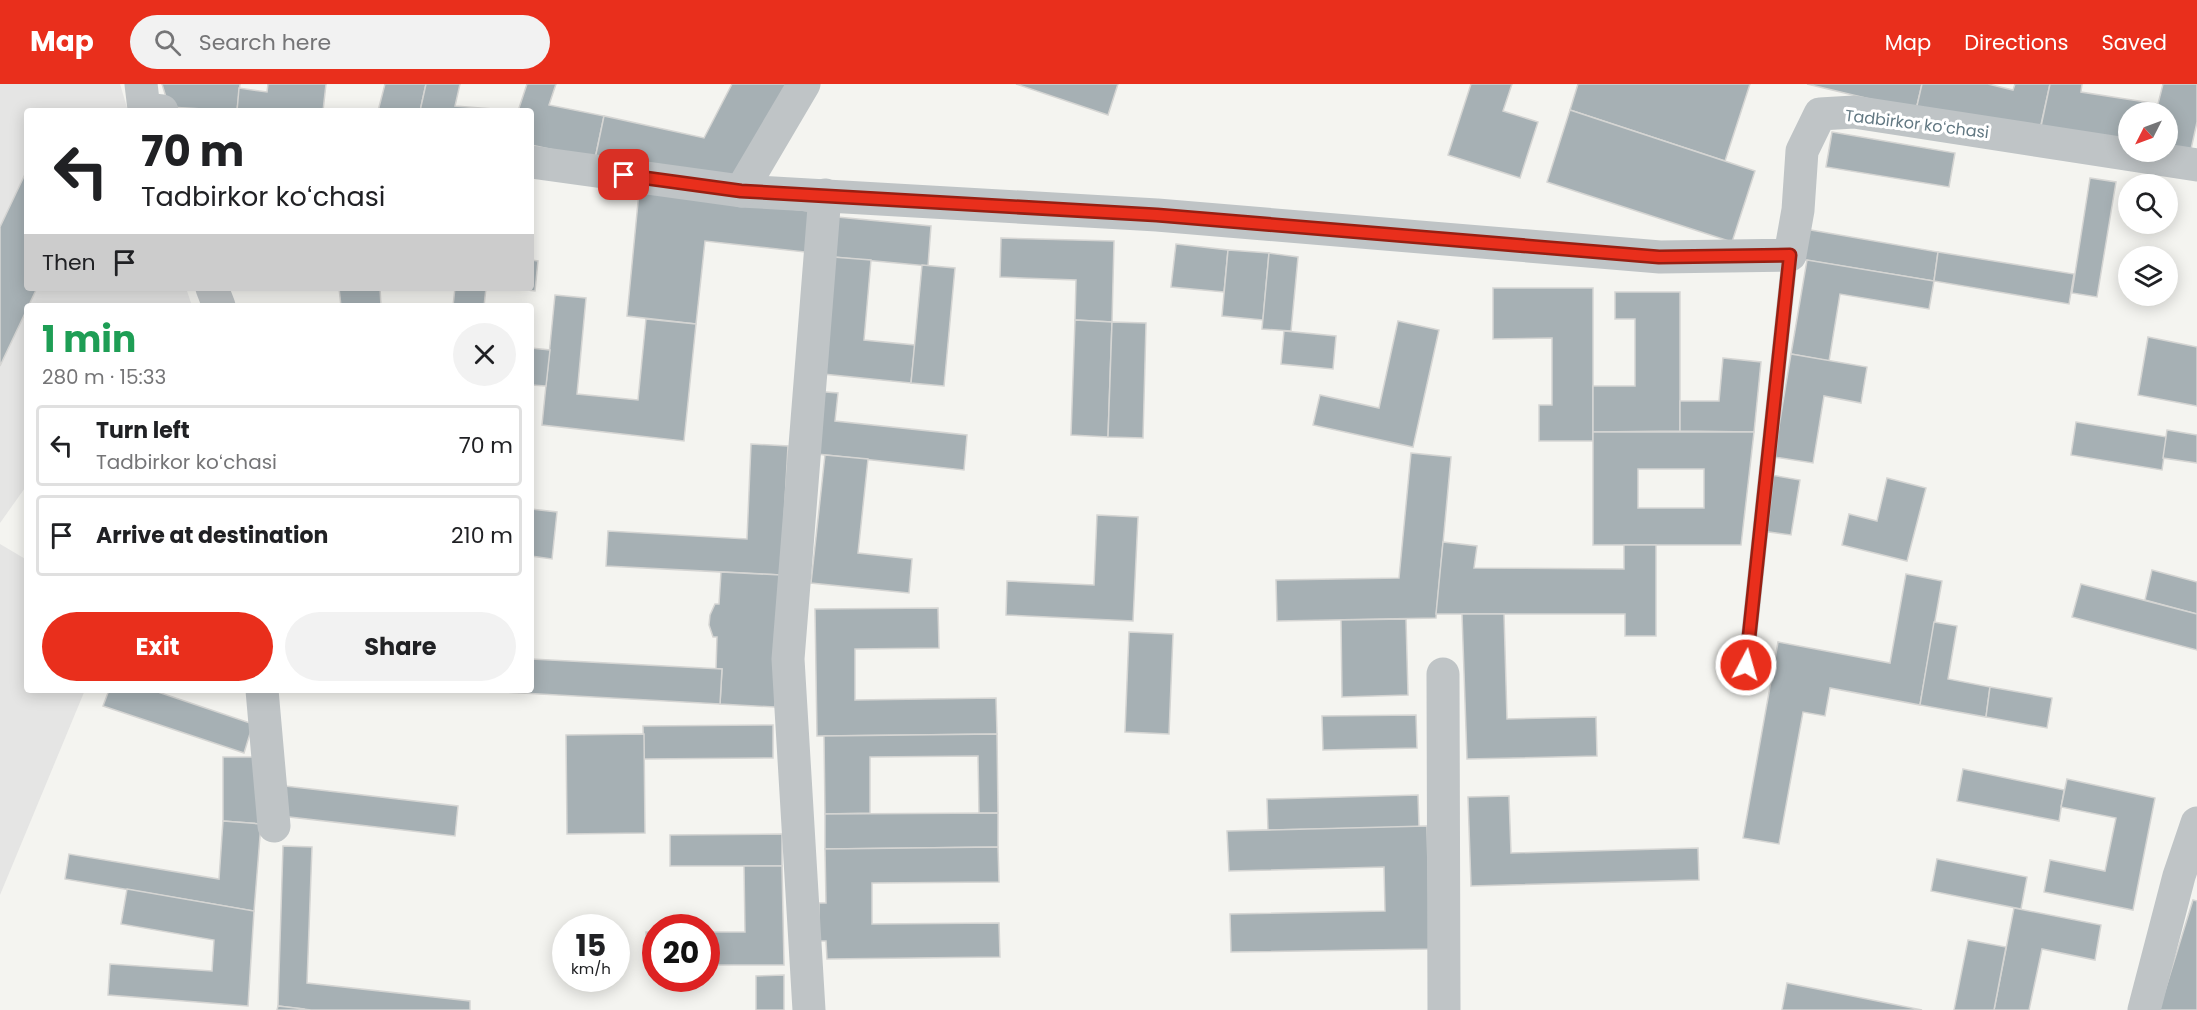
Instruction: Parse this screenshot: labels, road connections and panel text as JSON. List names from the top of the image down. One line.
{"streets":{"street":["Tadbirkor koʻchasi"]},"north":"bottom left","page":{"header":"Map","search":"Search here","nav":["Map","Directions","Saved"],"turn":["70 m","Tadbirkor koʻchasi"],"then":"Then","heading":["1 min","280 m · 15:33"],"list":[{"name":"Turn left","note":"Tadbirkor koʻchasi","value":"70 m"},{"name":"Arrive at destination","value":"210 m"}],"buttons":["Exit","Share"],"speed":"15 km/h","limit":"20"}}
